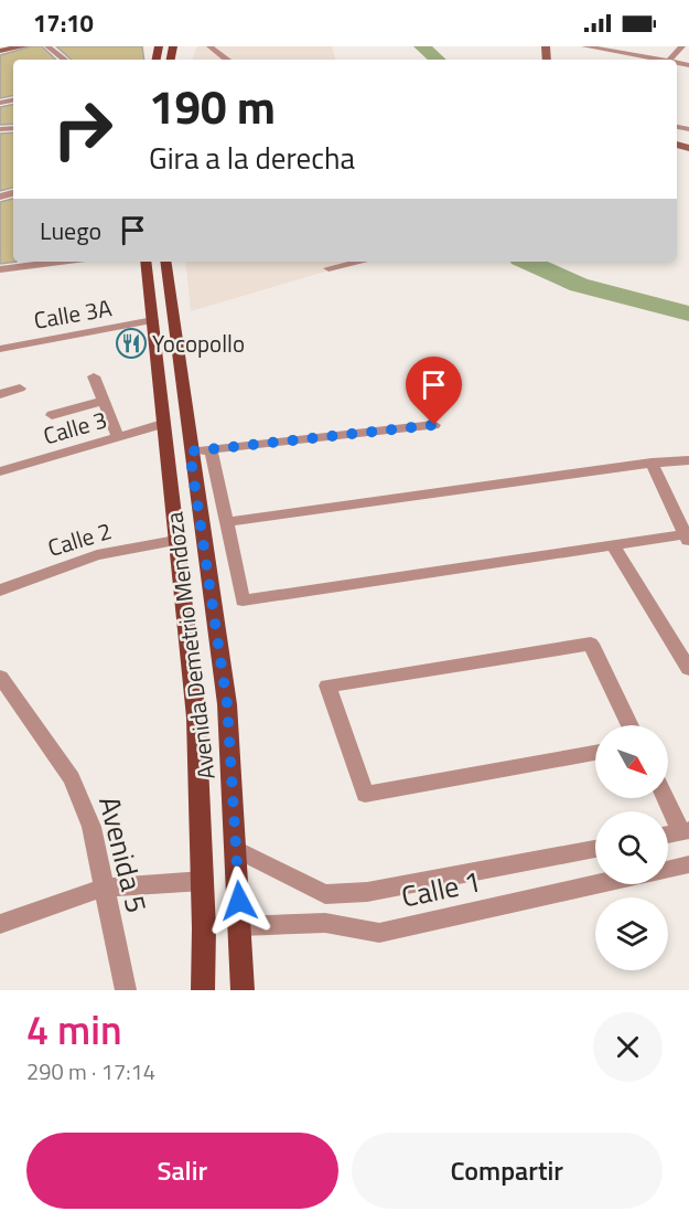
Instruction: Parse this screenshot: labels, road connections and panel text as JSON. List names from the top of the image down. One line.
{"streets":{"main road":["Avenida Demetrio Mendoza"],"street":["Calle 3A","Calle 3","Calle 2","Avenida 5","Calle 1"]},"crossings":[["Calle 3A","Avenida Demetrio Mendoza"],["Calle 3","Avenida Demetrio Mendoza"],["Calle 2","Avenida Demetrio Mendoza"],["Avenida Demetrio Mendoza","Calle 1"]],"places":{"restaurant":["Yocopollo"]},"north":"bottom right","page":{"status":"17:10","turn":["190 m","Gira a la derecha"],"then":"Luego","heading":["4 min","290 m · 17:14"],"buttons":["Salir","Compartir"]}}
